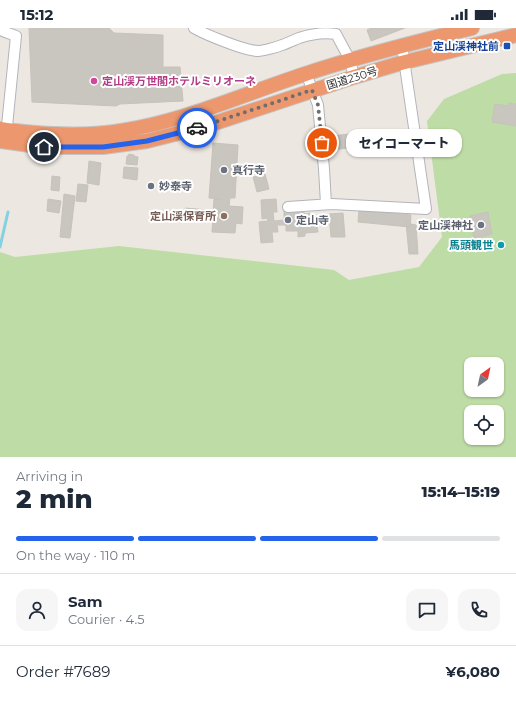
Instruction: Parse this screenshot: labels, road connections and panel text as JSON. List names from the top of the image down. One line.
{"streets":{"highway":["国道230号"]},"places":{"transit":["定山渓神社前"],"other":["定山渓万世閣ホテルミリオーネ","セイコーマート","真行寺","妙泰寺","定山渓保育所","定山寺","定山渓神社","馬頭観世"]},"north":"top right","page":{"status":"15:12","bubble":"セイコーマート","heading":["2 min","Arriving in","15:14–15:19"],"panel":["Sam","Courier · 4.5","Order #7689","¥6,080"],"bar":"On the way · 110 m"}}
